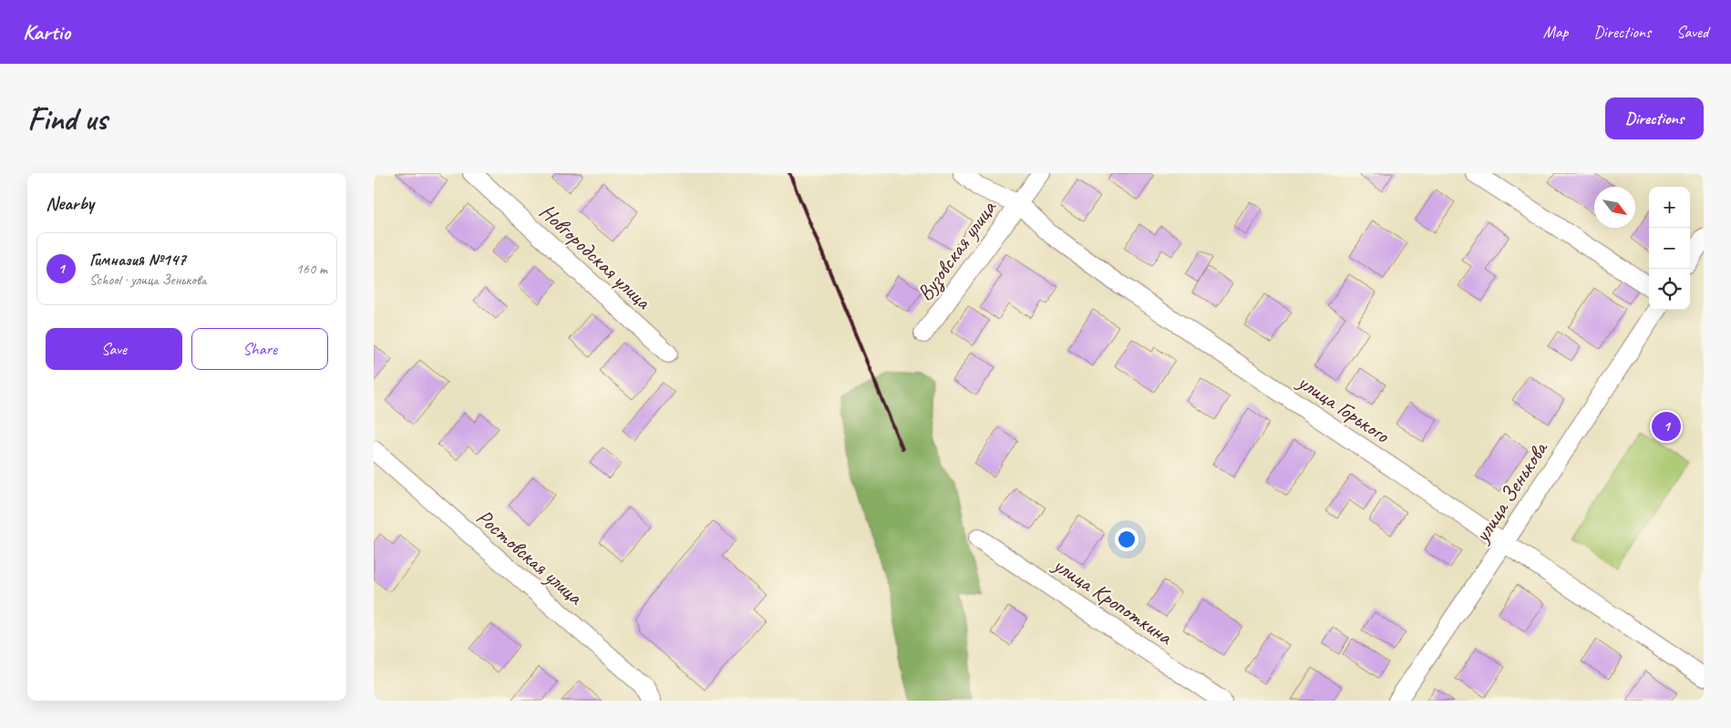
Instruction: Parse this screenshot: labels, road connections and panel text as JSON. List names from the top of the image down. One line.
{"streets":{"street":["Вузовская улица","Новгородская улица","улица Горького","улица Зенькова","Ростовская улица","улица Кропоткина"]},"crossings":[["Вузовская улица","улица Горького"],["улица Горького","улица Зенькова"]],"north":"bottom right","page":{"header":"Kartio","nav":["Map","Directions","Saved"],"buttons":["Directions",["Save","Share"]],"title":"Find us","heading":"Nearby","map_buttons":["+","−"],"list":[{"mark":"1","name":"Гимназия №147","note":"School · улица Зенькова","value":"160 m"}],"pins":"1"}}
